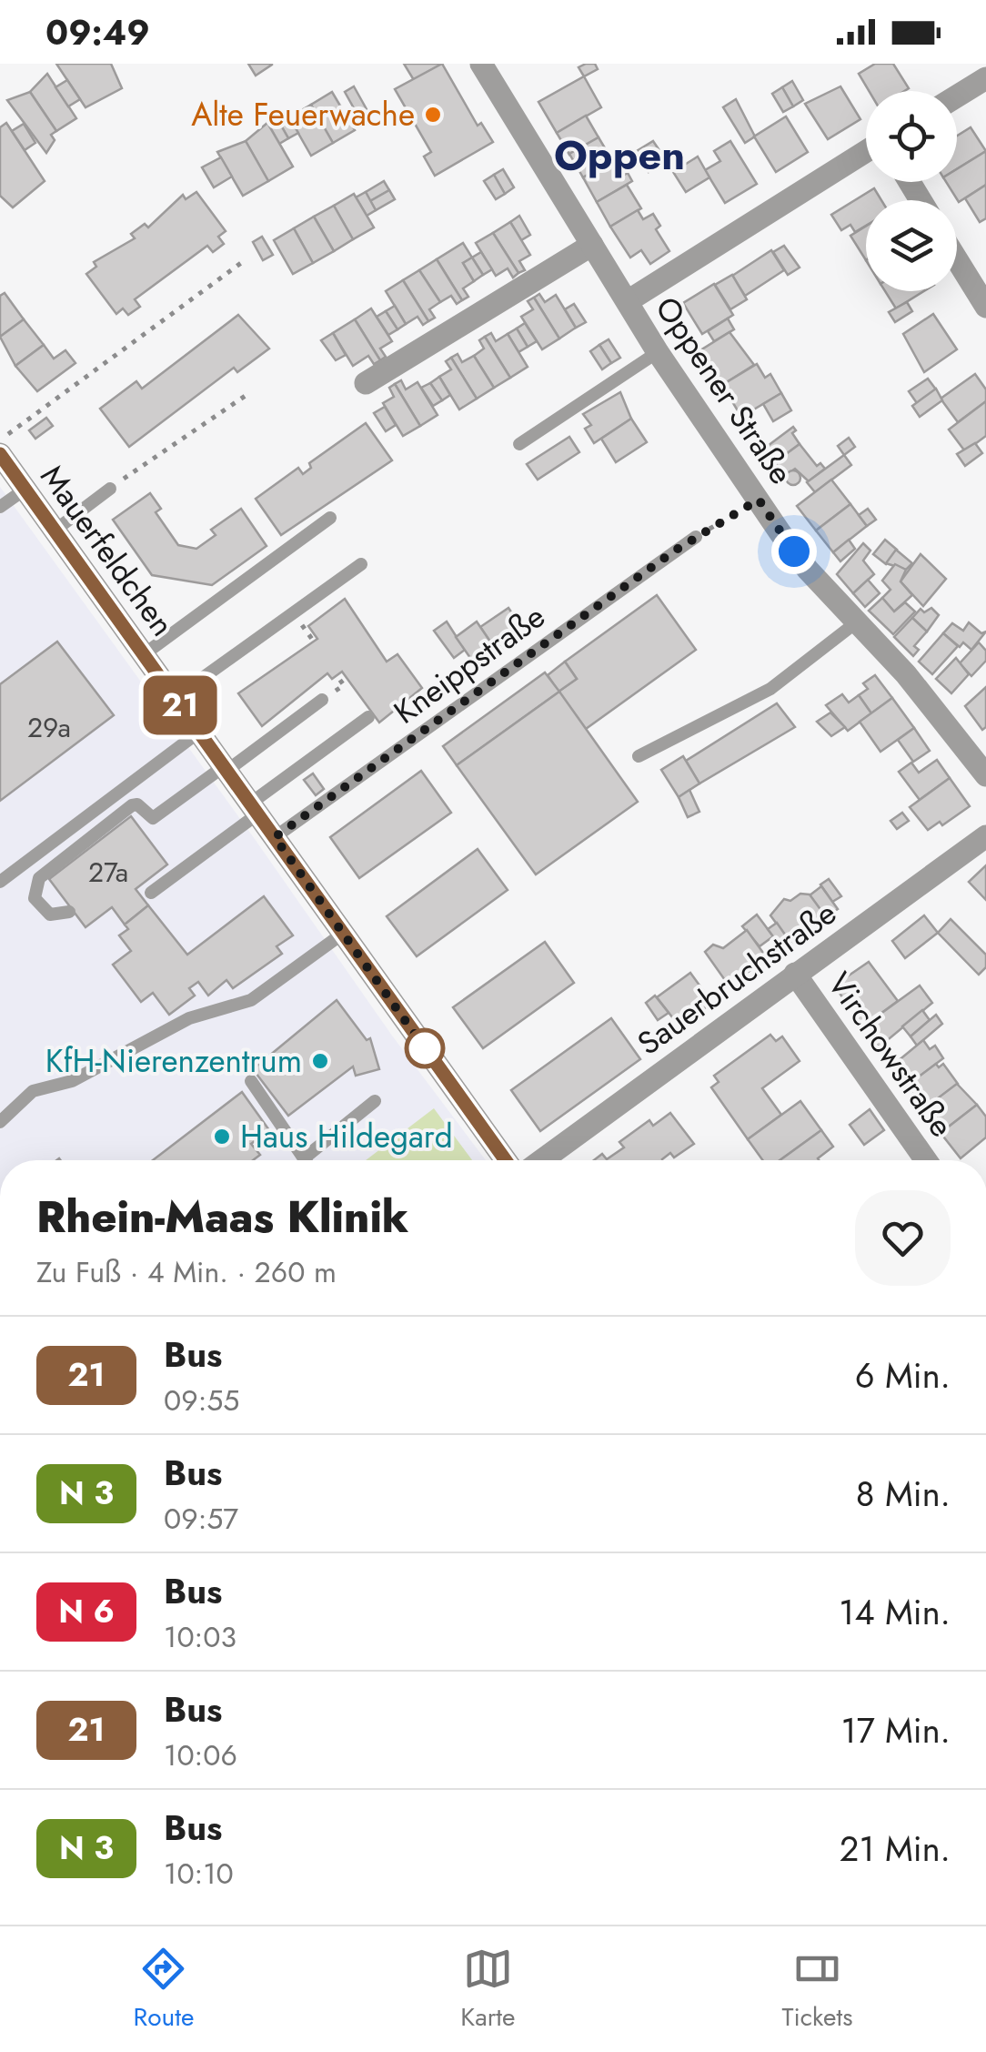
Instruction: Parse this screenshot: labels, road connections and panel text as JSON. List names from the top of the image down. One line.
{"streets":{"street":["Oppener Straße","Mauerfeldchen","Sauerbruchstraße","Virchowstraße"],"lane":["Kneippstraße"]},"crossings":[["Mauerfeldchen","Kneippstraße"],["Sauerbruchstraße","Virchowstraße"]],"districts":["Oppen"],"places":["Alte Feuerwache","KfH-Nierenzentrum","Haus Hildegard"],"lines":["bus line 21"],"house_numbers":["29a","27a"],"page":{"status":"09:49","on_map":"21","heading":["Rhein-Maas Klinik","Zu Fuß · 4 Min. · 260 m"],"list":[{"mark":"21","name":"Bus","note":"09:55","value":"6 Min."},{"mark":"N 3","name":"Bus","note":"09:57","value":"8 Min."},{"mark":"N 6","name":"Bus","note":"10:03","value":"14 Min."},{"mark":"21","name":"Bus","note":"10:06","value":"17 Min."},{"mark":"N 3","name":"Bus","note":"10:10","value":"21 Min."}],"tabs":["Route","Karte","Tickets"]}}
